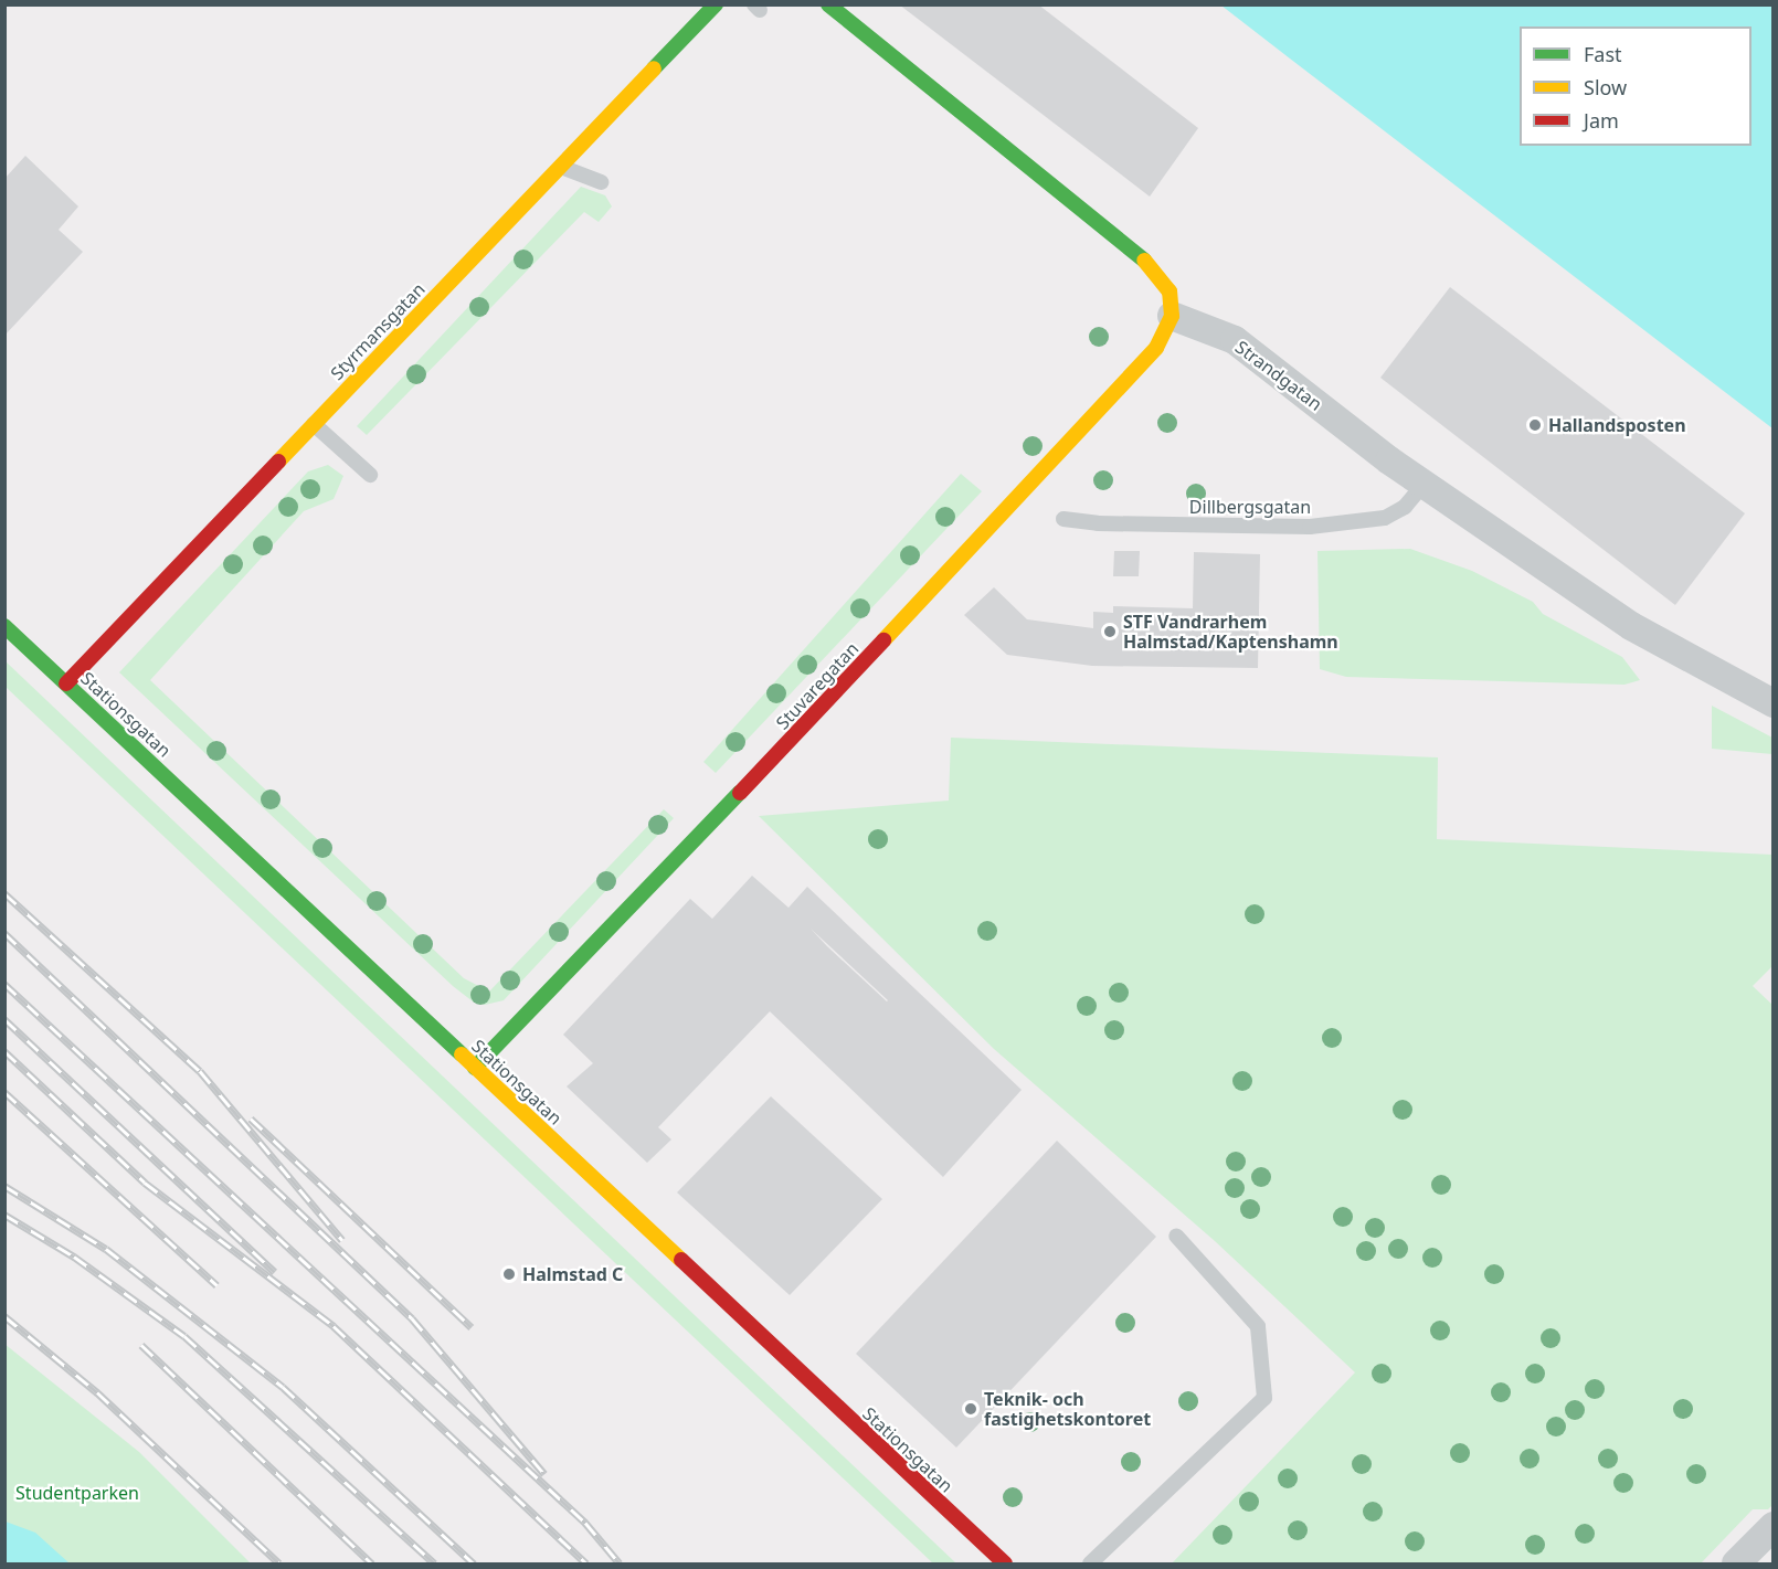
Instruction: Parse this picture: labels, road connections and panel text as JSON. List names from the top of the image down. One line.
{"streets":{"street":["Styrmansgatan","Strandgatan","Stuvaregatan","Stationsgatan"],"lane":["Dillbergsgatan"]},"crossings":[["Styrmansgatan","Stationsgatan"],["Strandgatan","Dillbergsgatan"],["Strandgatan","Stuvaregatan"],["Stuvaregatan","Stationsgatan"]],"parks":["Studentparken"],"places":["Hallandsposten","STF Vandrarhem Halmstad/Kaptenshamn","Halmstad C","Teknik- och fastighetskontoret"],"legend":["Fast","Slow","Jam"]}
